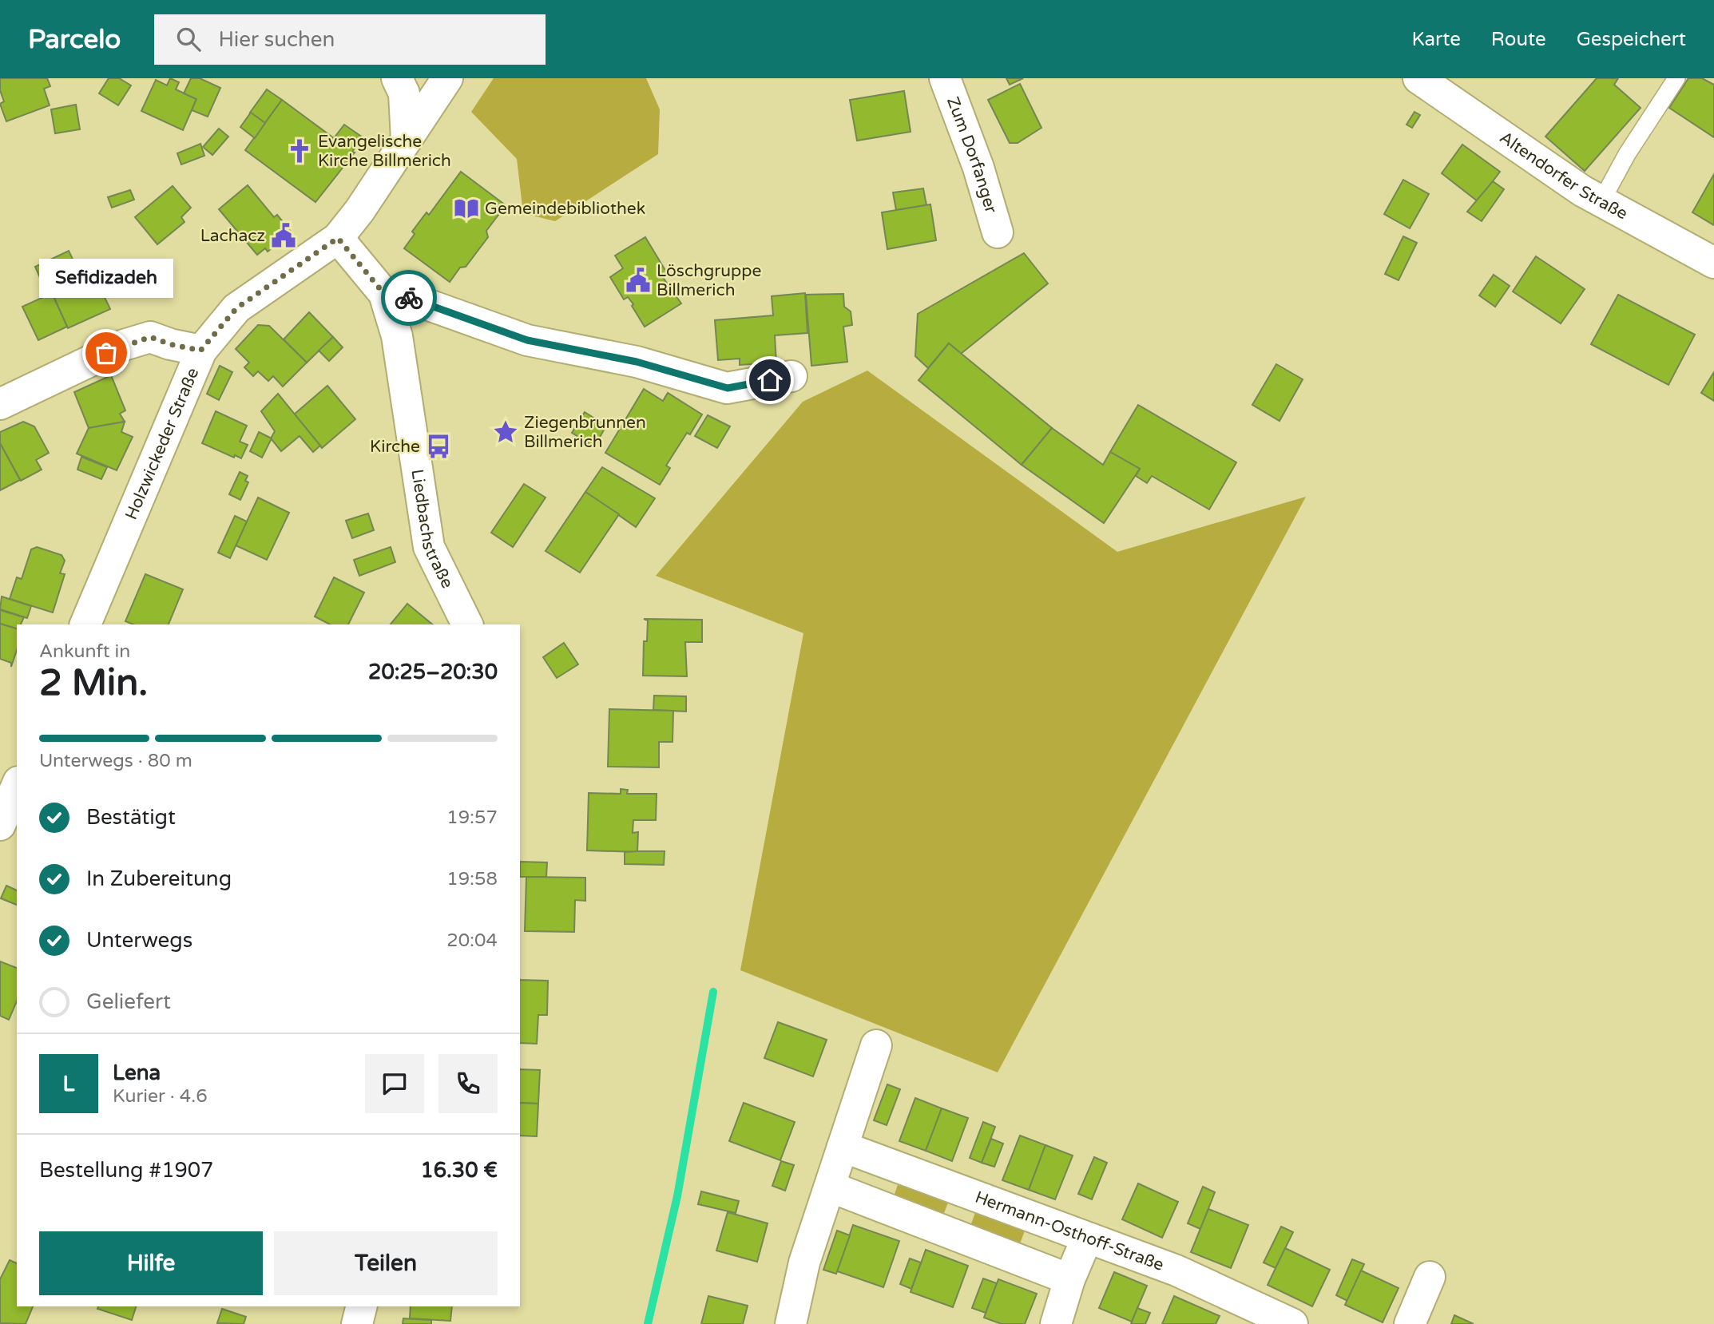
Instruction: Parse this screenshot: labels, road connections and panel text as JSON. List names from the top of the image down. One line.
{"streets":{"street":["Zum Dorfanger","Altendorfer Straße","Holzwickeder Straße","Liedbachstraße","Hermann-Osthoff-Straße"]},"crossings":[["Holzwickeder Straße","Liedbachstraße"]],"places":{"church":["Evangelische Kirche Billmerich"],"library":["Gemeindebibliothek"],"public building":["Lachacz","Löschgruppe Billmerich"],"other":["Sefidizadeh"],"place":["Ziegenbrunnen Billmerich"],"bus stop":["Kirche"]},"page":{"header":"Parcelo","search":"Hier suchen","nav":["Karte","Route","Gespeichert"],"bubble":"Sefidizadeh","heading":["2 Min.","Ankunft in","20:25–20:30"],"panel":["Lena","Kurier · 4.6","Bestellung #1907","16.30 €"],"bar":"Unterwegs · 80 m","list":[["Bestätigt","19:57"],["In Zubereitung","19:58"],["Unterwegs","20:04"],"Geliefert"],"round":"L","buttons":["Hilfe","Teilen"]}}
